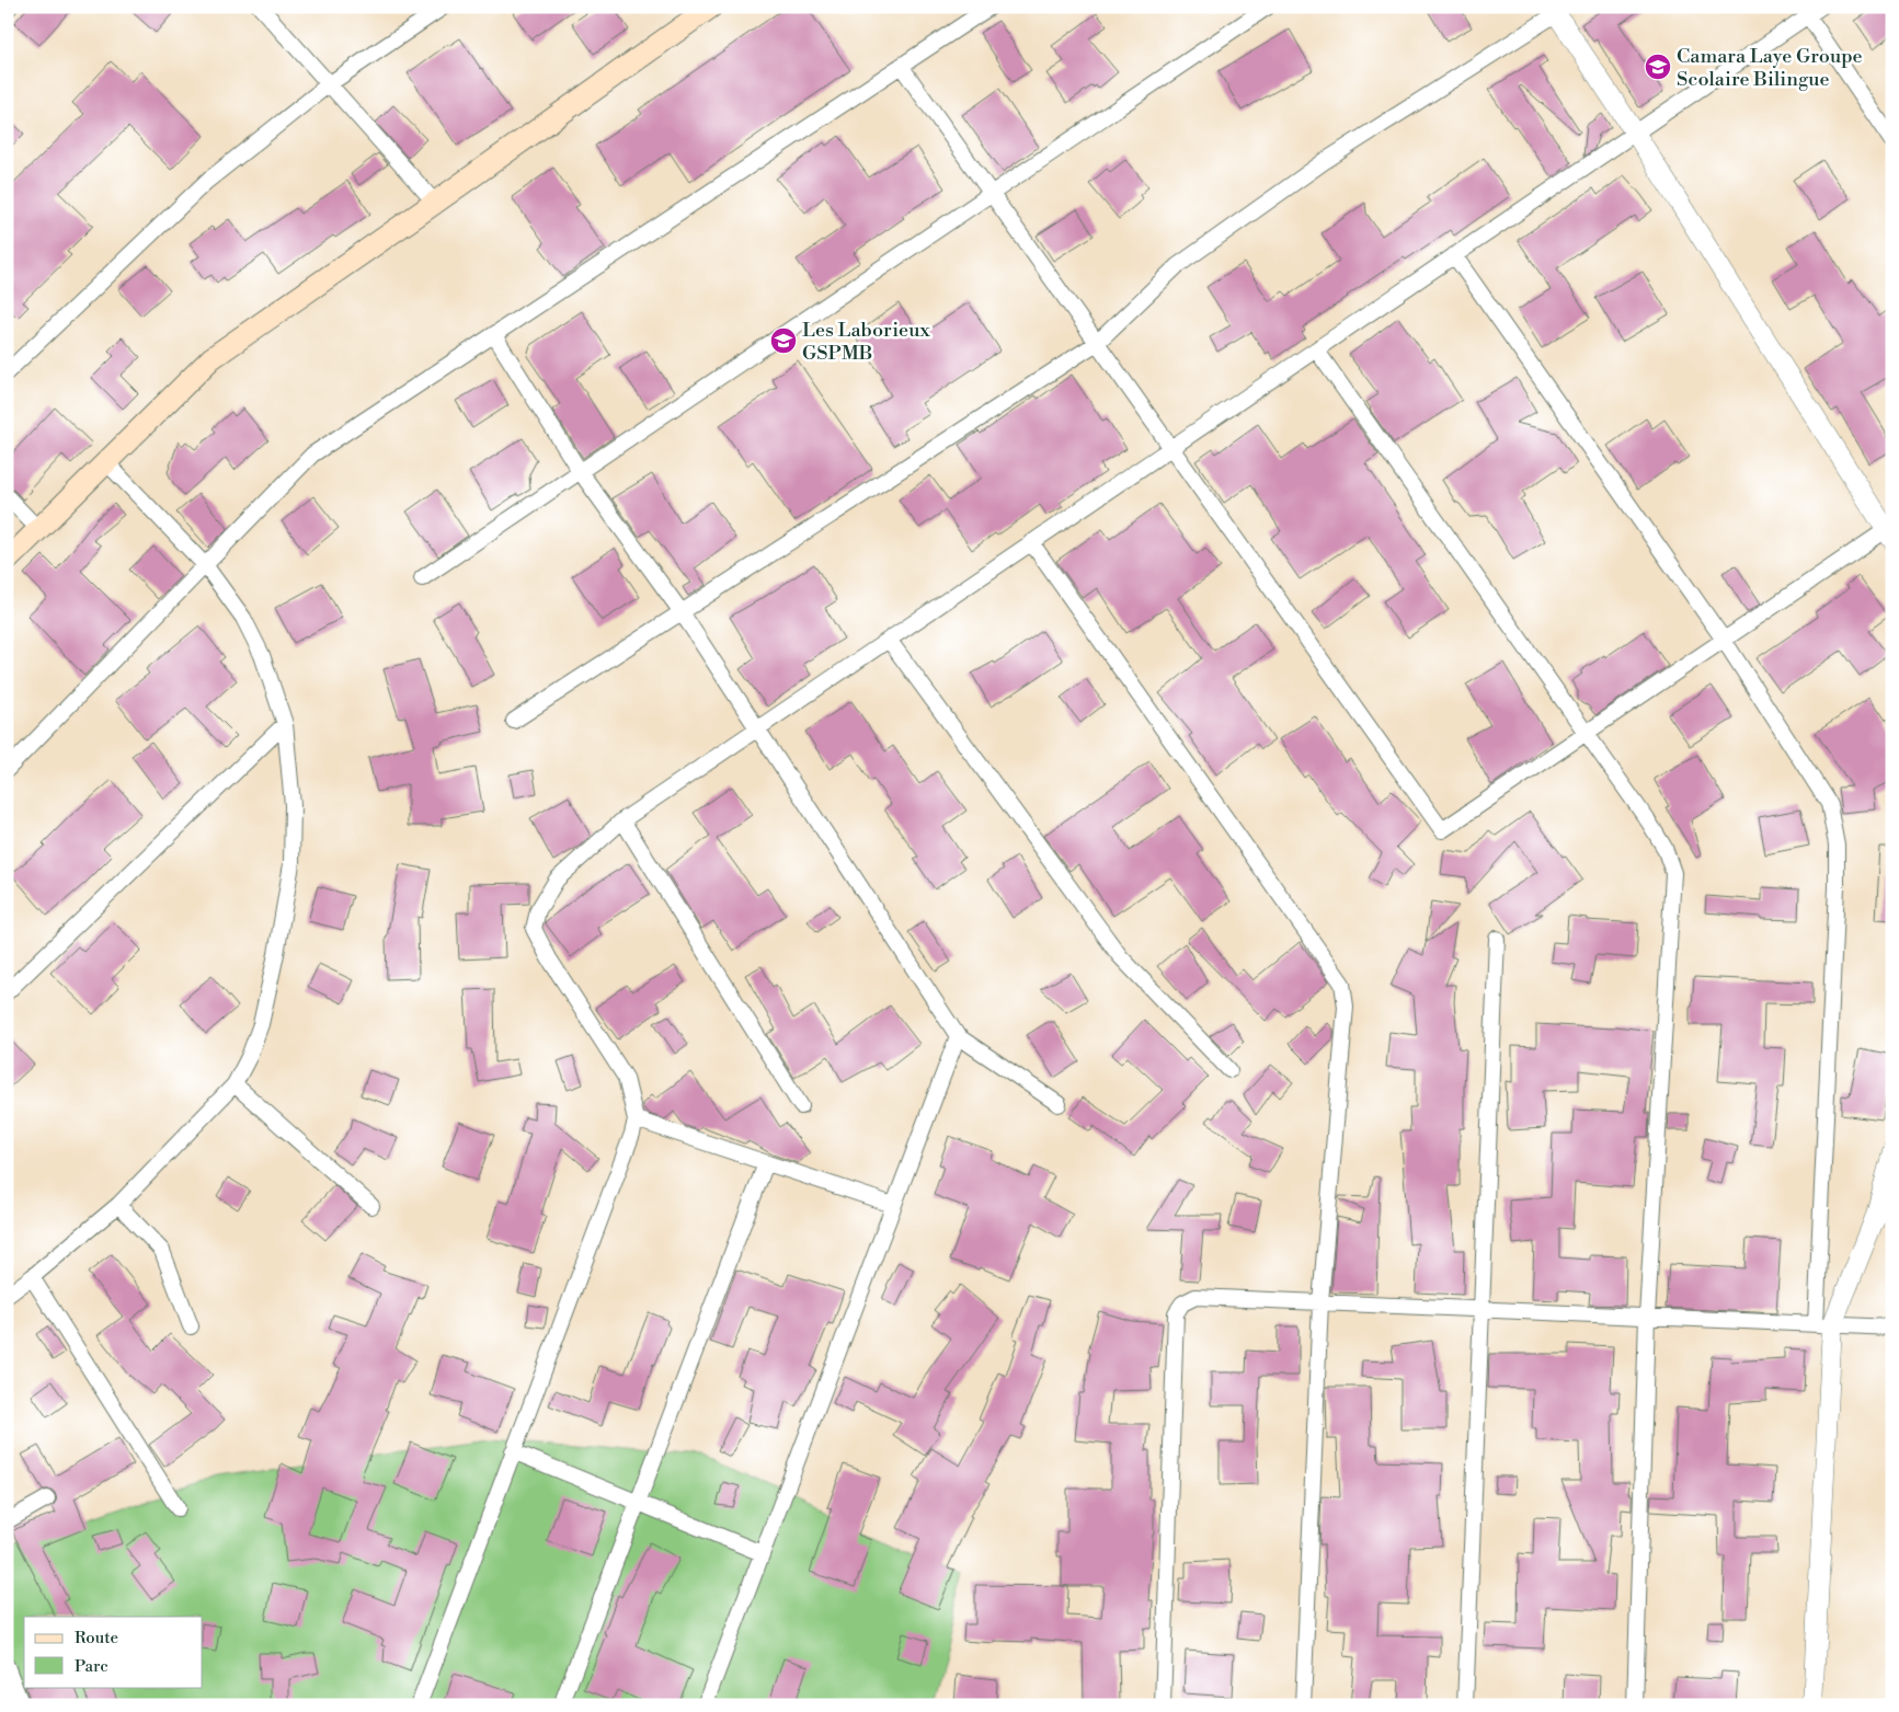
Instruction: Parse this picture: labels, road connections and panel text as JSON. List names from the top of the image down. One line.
{"places":{"school or university":["Camara Laye Groupe Scolaire Bilingue","Les Laborieux GSPMB"]},"legend":["Route","Parc"]}
